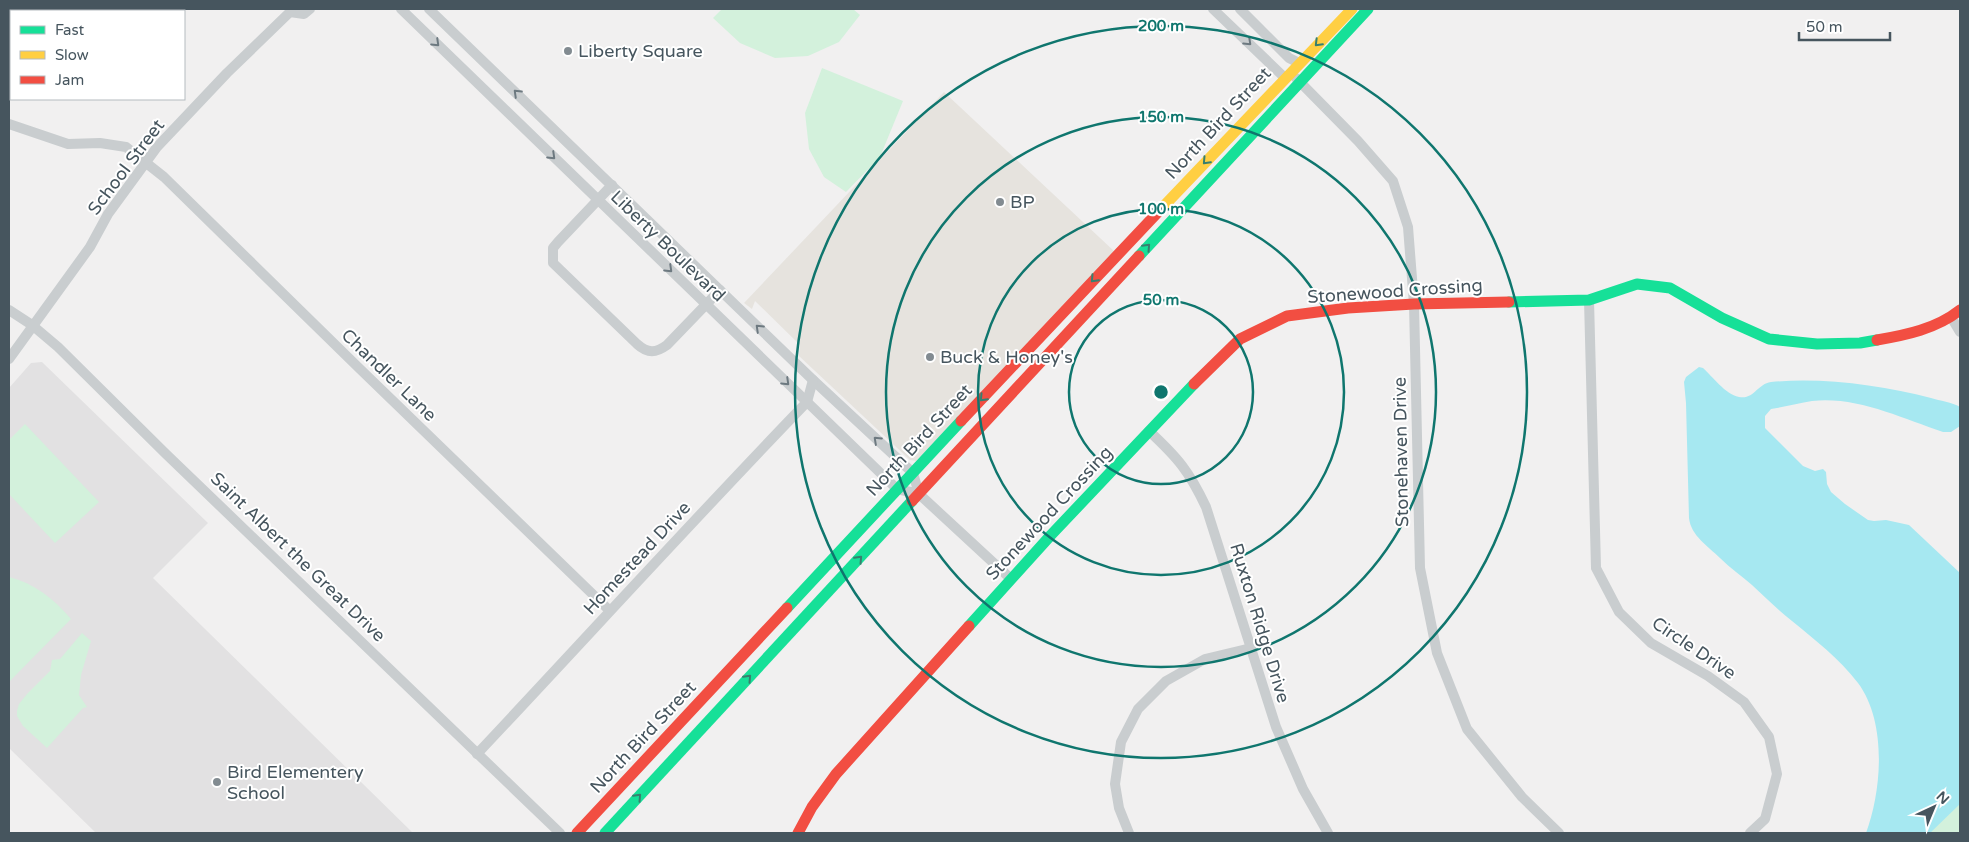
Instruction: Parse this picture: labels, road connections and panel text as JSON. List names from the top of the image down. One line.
{"streets":{"street":["North Bird Street","School Street","Liberty Boulevard","Stonewood Crossing","Chandler Lane","Stonehaven Drive","Saint Albert the Great Drive","Homestead Drive","Ruxton Ridge Drive","Circle Drive"]},"crossings":[["North Bird Street","Liberty Boulevard"],["North Bird Street","Stonehaven Drive"],["School Street","Chandler Lane"],["School Street","Saint Albert the Great Drive"],["Liberty Boulevard","Stonewood Crossing"],["Liberty Boulevard","Homestead Drive"],["Stonewood Crossing","Stonehaven Drive"],["Stonewood Crossing","Ruxton Ridge Drive"],["Stonewood Crossing","Circle Drive"],["Chandler Lane","Homestead Drive"],["Saint Albert the Great Drive","Homestead Drive"]],"places":["Liberty Square","BP","Buck & Honey's","Bird Elementery School"],"legend":["Fast","Slow","Jam"],"scale_bar":"50 m","north":"top right","rings":["200 m","150 m","100 m","50 m"]}
